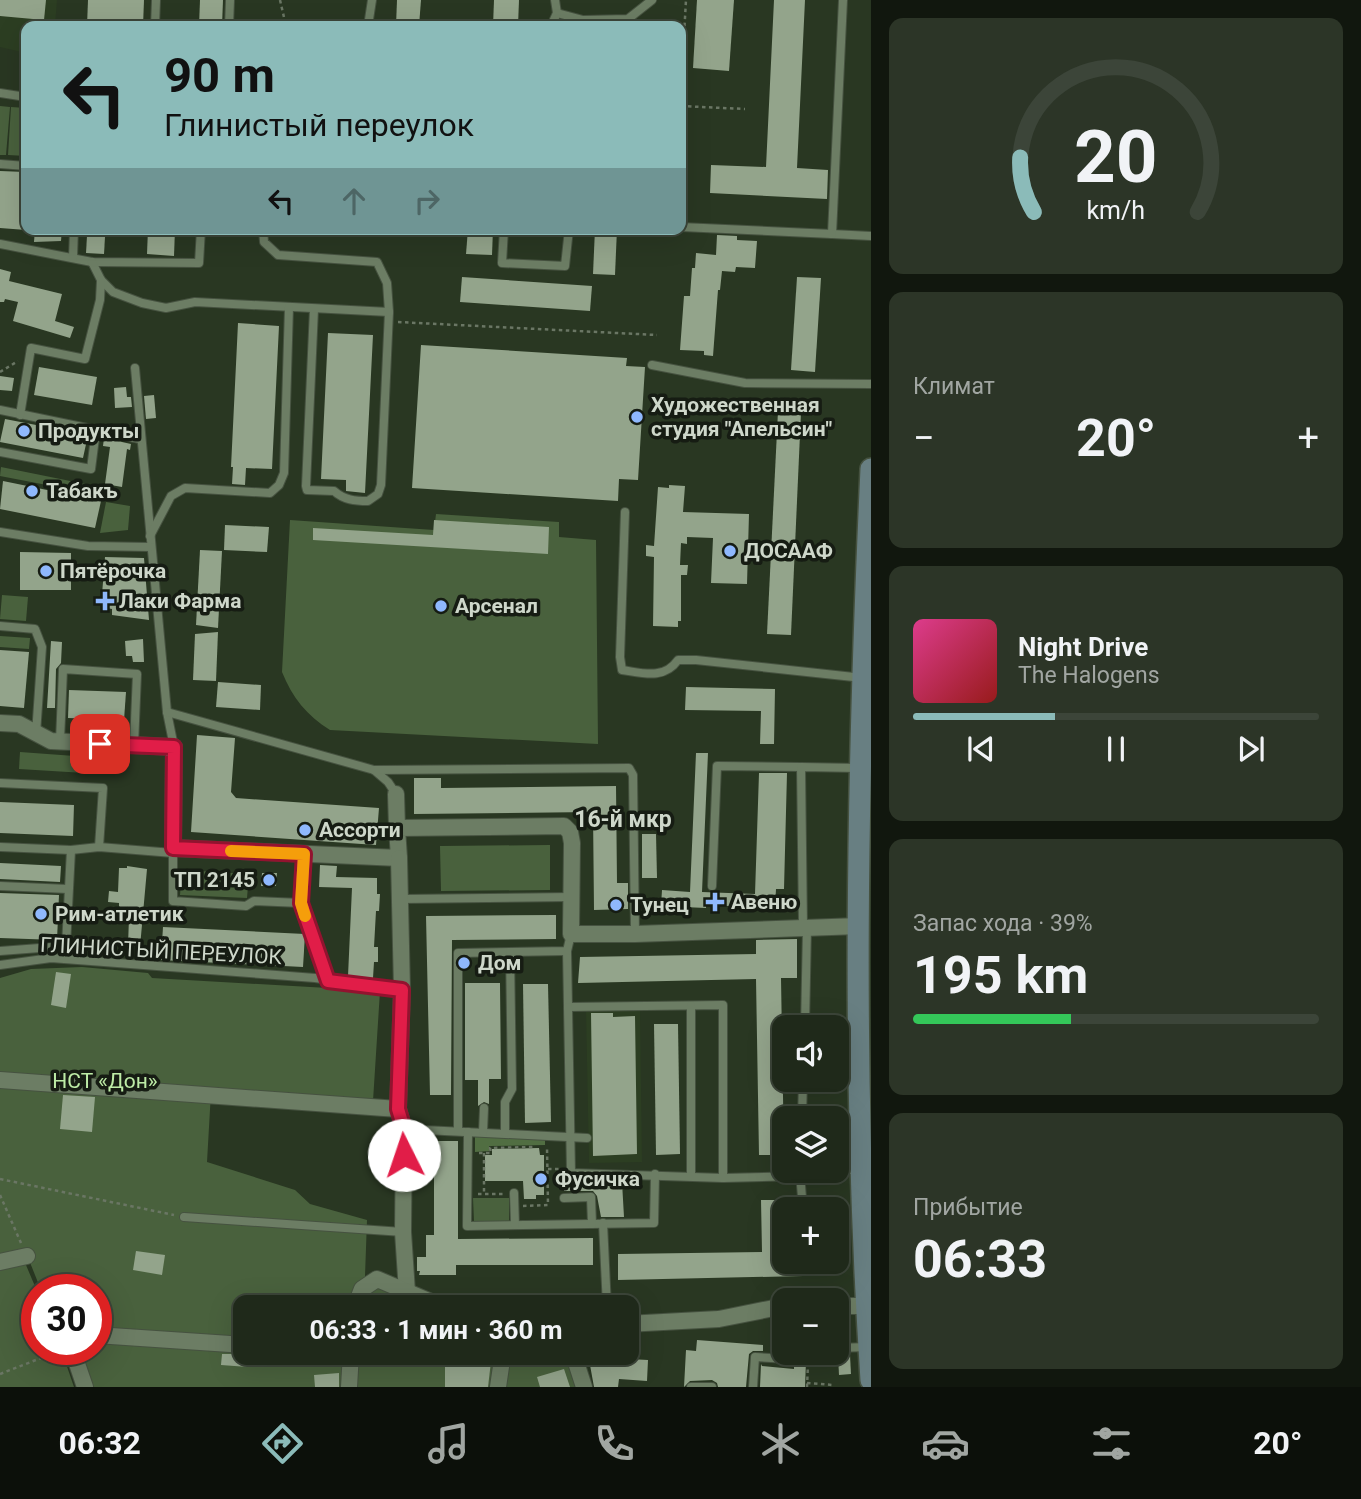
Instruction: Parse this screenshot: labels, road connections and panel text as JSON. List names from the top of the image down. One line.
{"streets":{"lane":["ГЛИНИСТЫЙ ПЕРЕУЛОК"]},"districts":["16-й мкр"],"parks":["НСТ «Дон»"],"places":{"other":["Художественная студия \"Апельсин\"","Продукты","Табакъ","ДОСААФ","Пятёрочка","Арсенал","Ассорти","ТП 2145","Тунец","Рим-атлетик","Дом","Фусичка"],"health":["Лаки Фарма","Авеню"]},"page":{"turn":["90 m","Глинистый переулок"],"tile":["Климат",["Запас хода · 39%","195 km"],["Прибытие","06:33"]],"heat":["−","20°","+"],"song":["Night Drive","The Halogens"],"map_buttons":["+","−"],"limit":"30","trip":"06:33 · 1 мин · 360 m","tabs":["06:32","20°"],"gauge":["20","km/h"]}}
